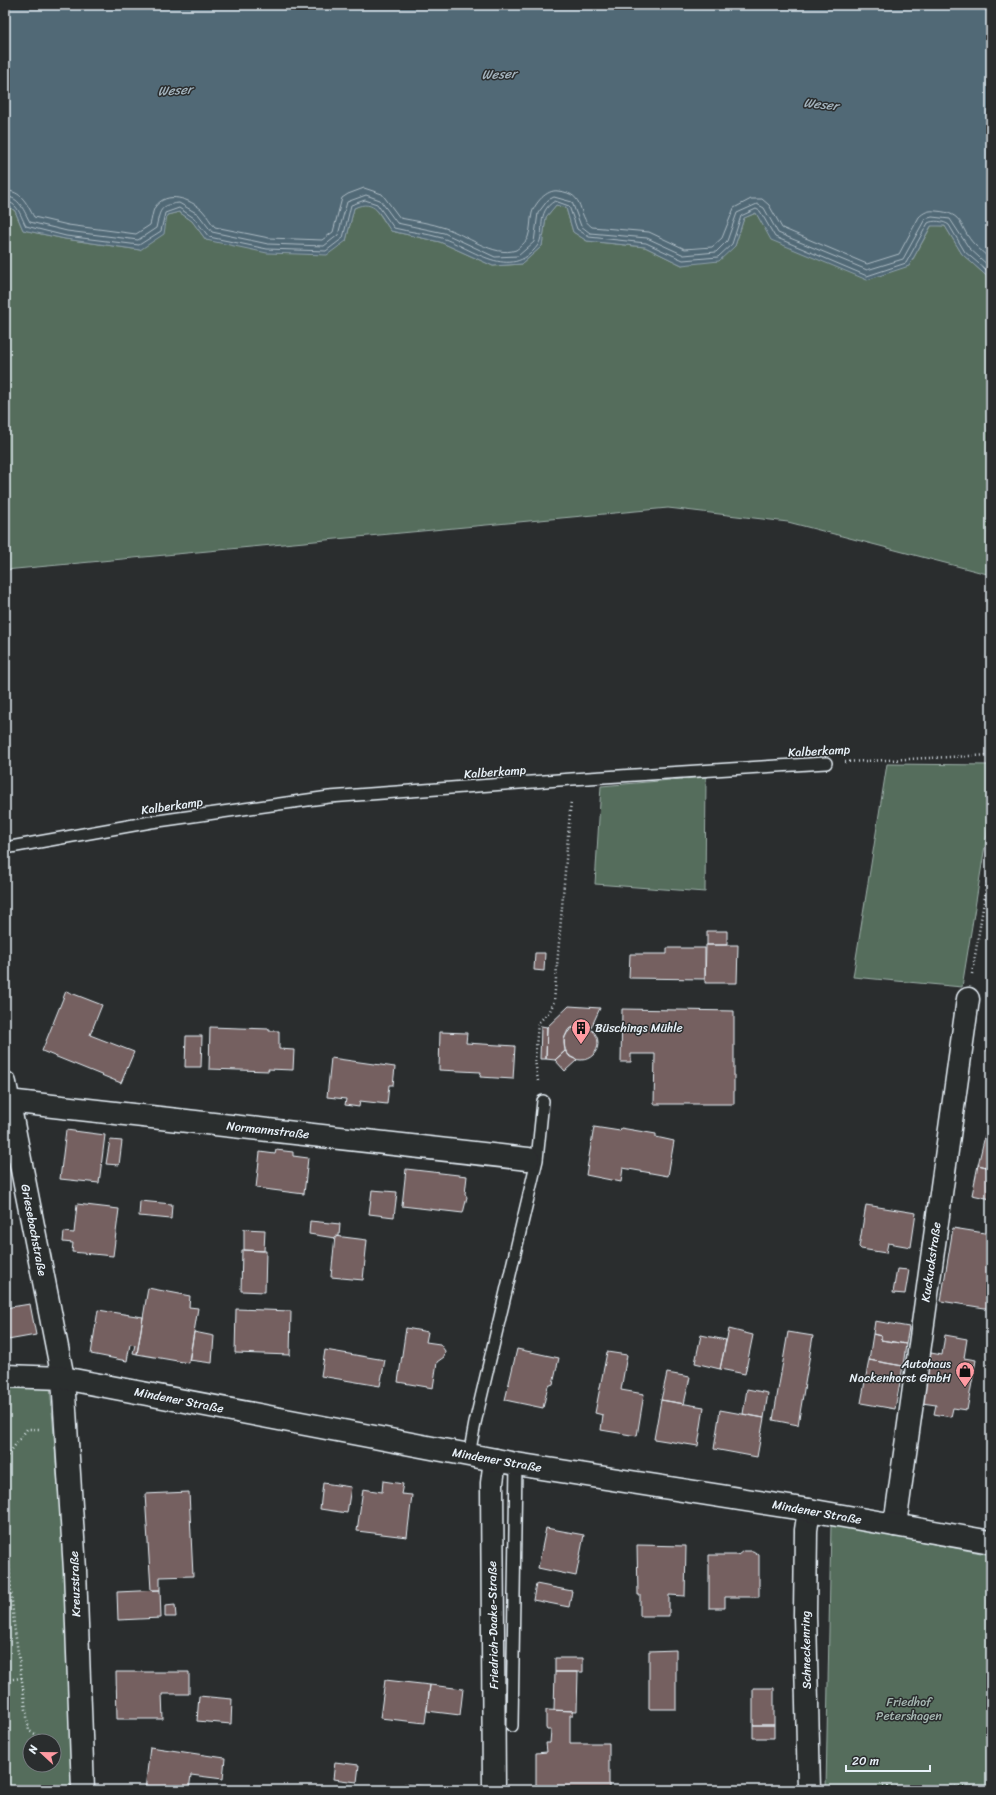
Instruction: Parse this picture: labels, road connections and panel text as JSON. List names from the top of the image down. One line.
{"streets":{"street":["Normannstraße","Griesebachstraße","Kuckuckstraße","Mindener Straße","Kreuzstraße","Friedrich-Daake-Straße","Schneckenring"],"lane":["Kalberkamp"]},"crossings":[["Normannstraße","Griesebachstraße"],["Griesebachstraße","Mindener Straße"],["Griesebachstraße","Kreuzstraße"],["Kuckuckstraße","Mindener Straße"],["Mindener Straße","Kreuzstraße"],["Mindener Straße","Friedrich-Daake-Straße"],["Mindener Straße","Schneckenring"]],"water":["Weser"],"parks":["Friedhof Petershagen"],"places":{"building":["Büschings Mühle"],"shop":["Autohaus Nackenhorst GmbH"]},"scale_bar":"20 m","north":"left"}
